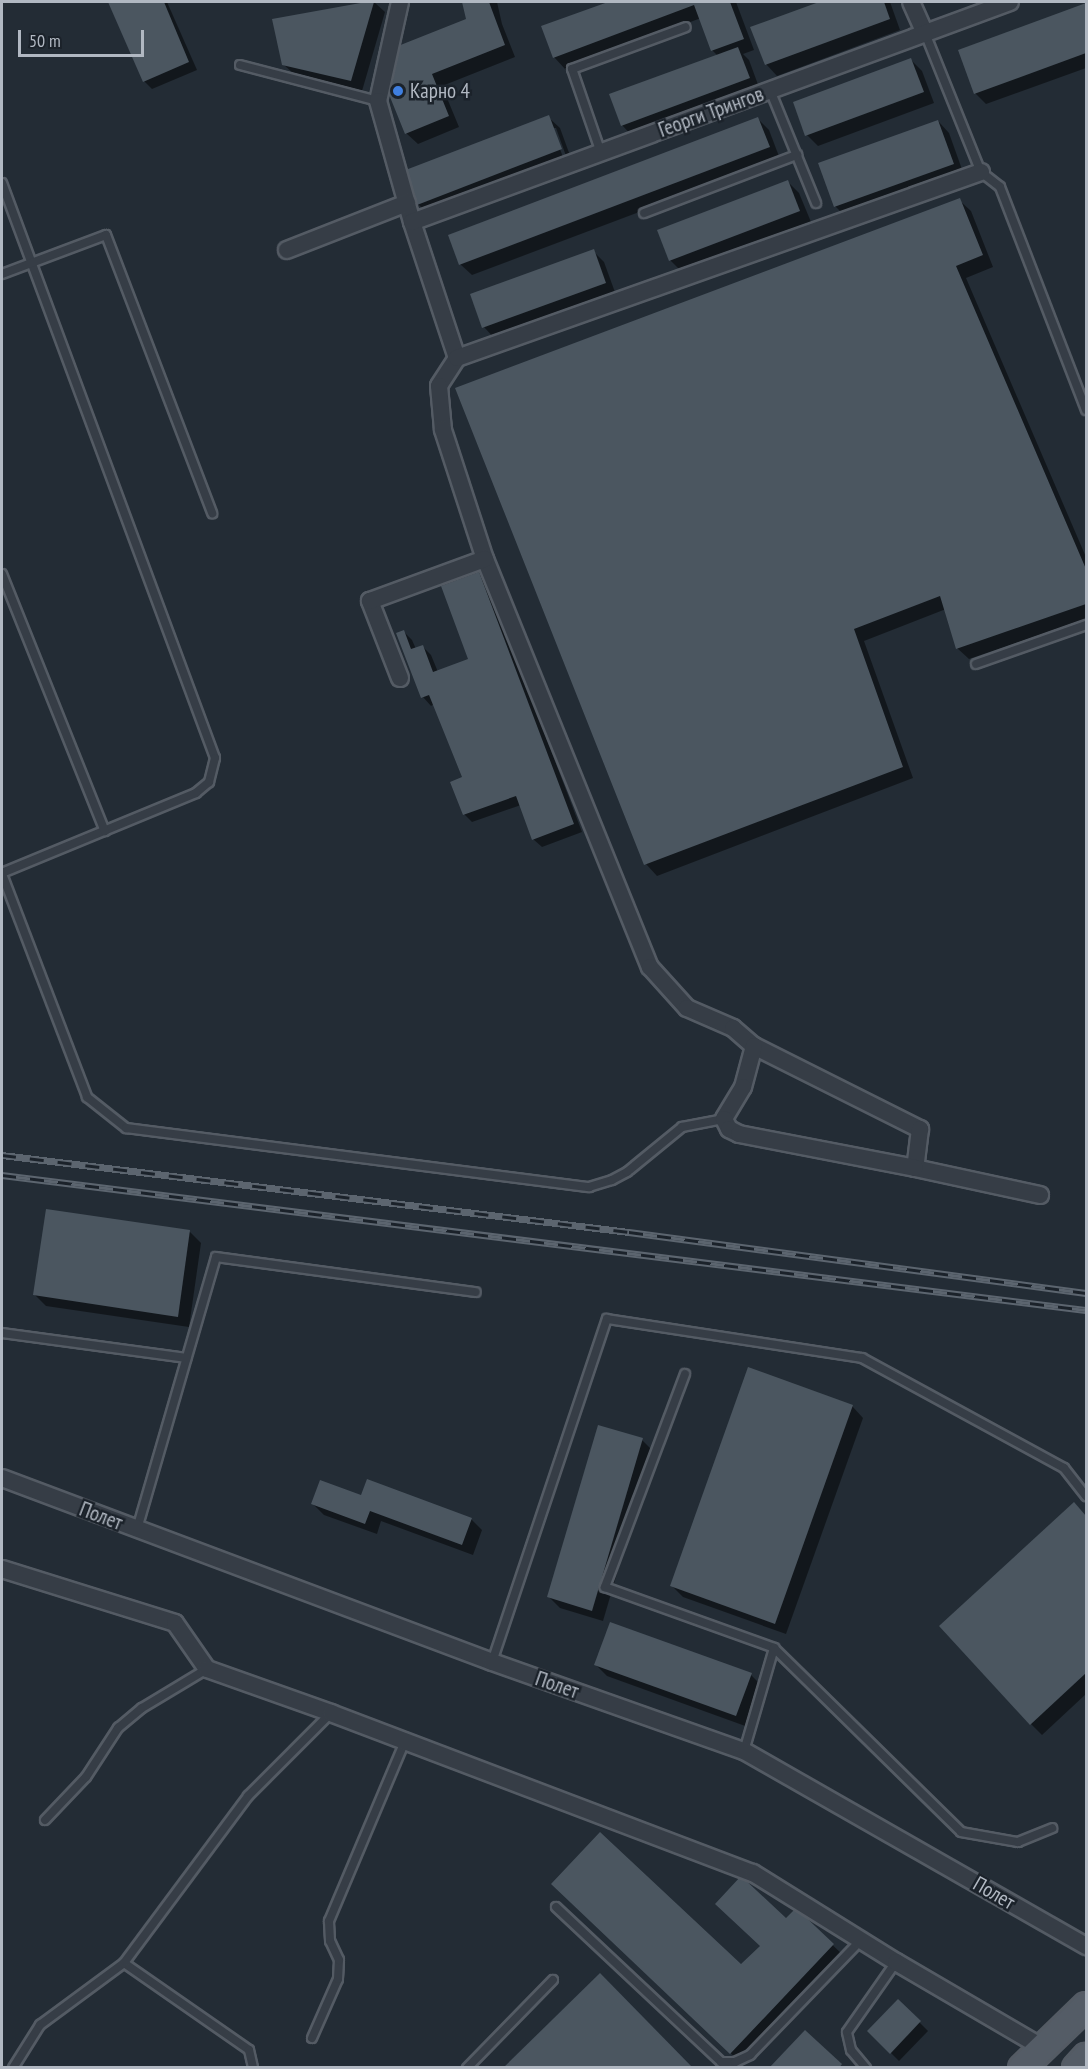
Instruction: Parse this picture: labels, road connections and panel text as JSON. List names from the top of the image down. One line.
{"streets":{"street":["Георги Трингов","Полет"]},"places":["Карно 4"],"scale_bar":"50 m"}
